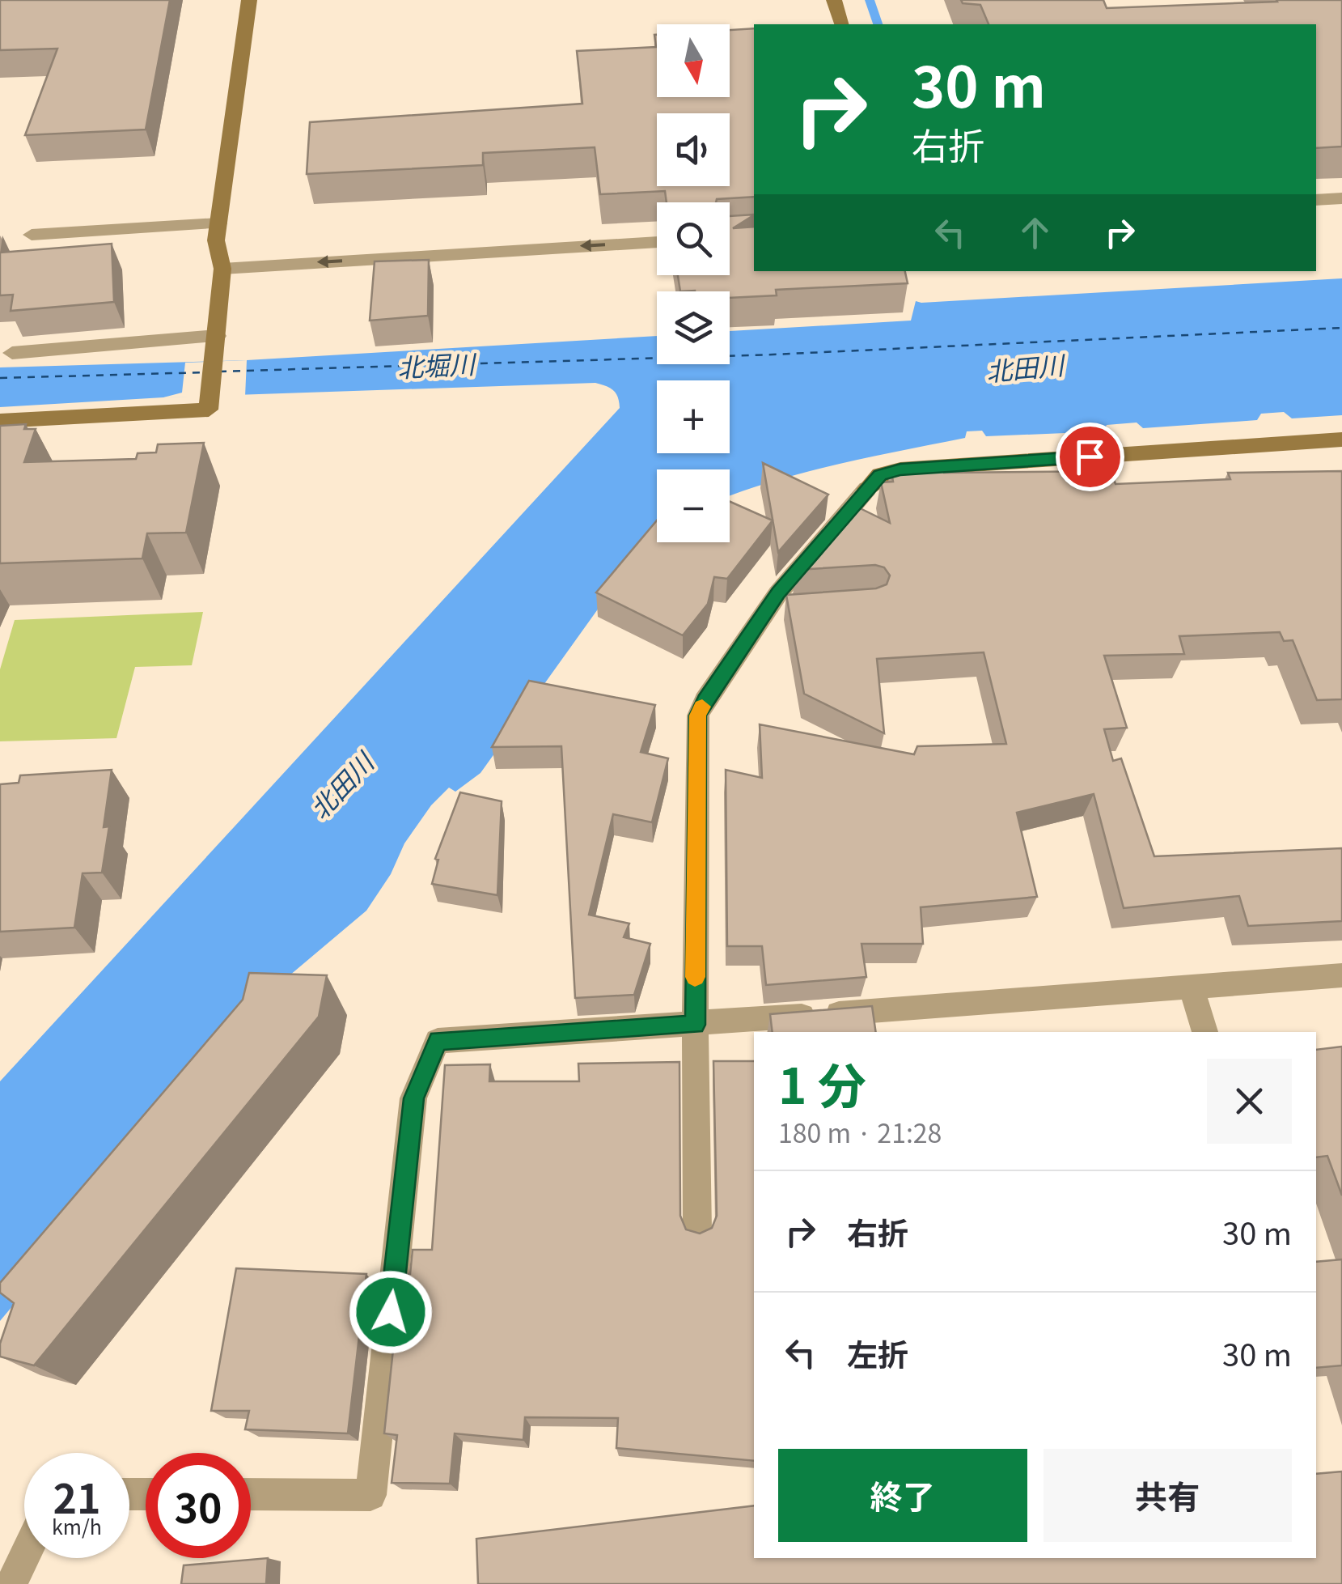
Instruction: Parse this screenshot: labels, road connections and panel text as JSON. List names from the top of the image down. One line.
{"water":["北堀川","北田川"],"north":"bottom","page":{"map_buttons":["+","−"],"turn":["30 m","右折"],"heading":["1 分","180 m · 21:28"],"list":[{"name":"右折","value":"30 m"},{"name":"左折","value":"30 m"}],"buttons":["終了","共有"],"speed":"21 km/h","limit":"30"}}
